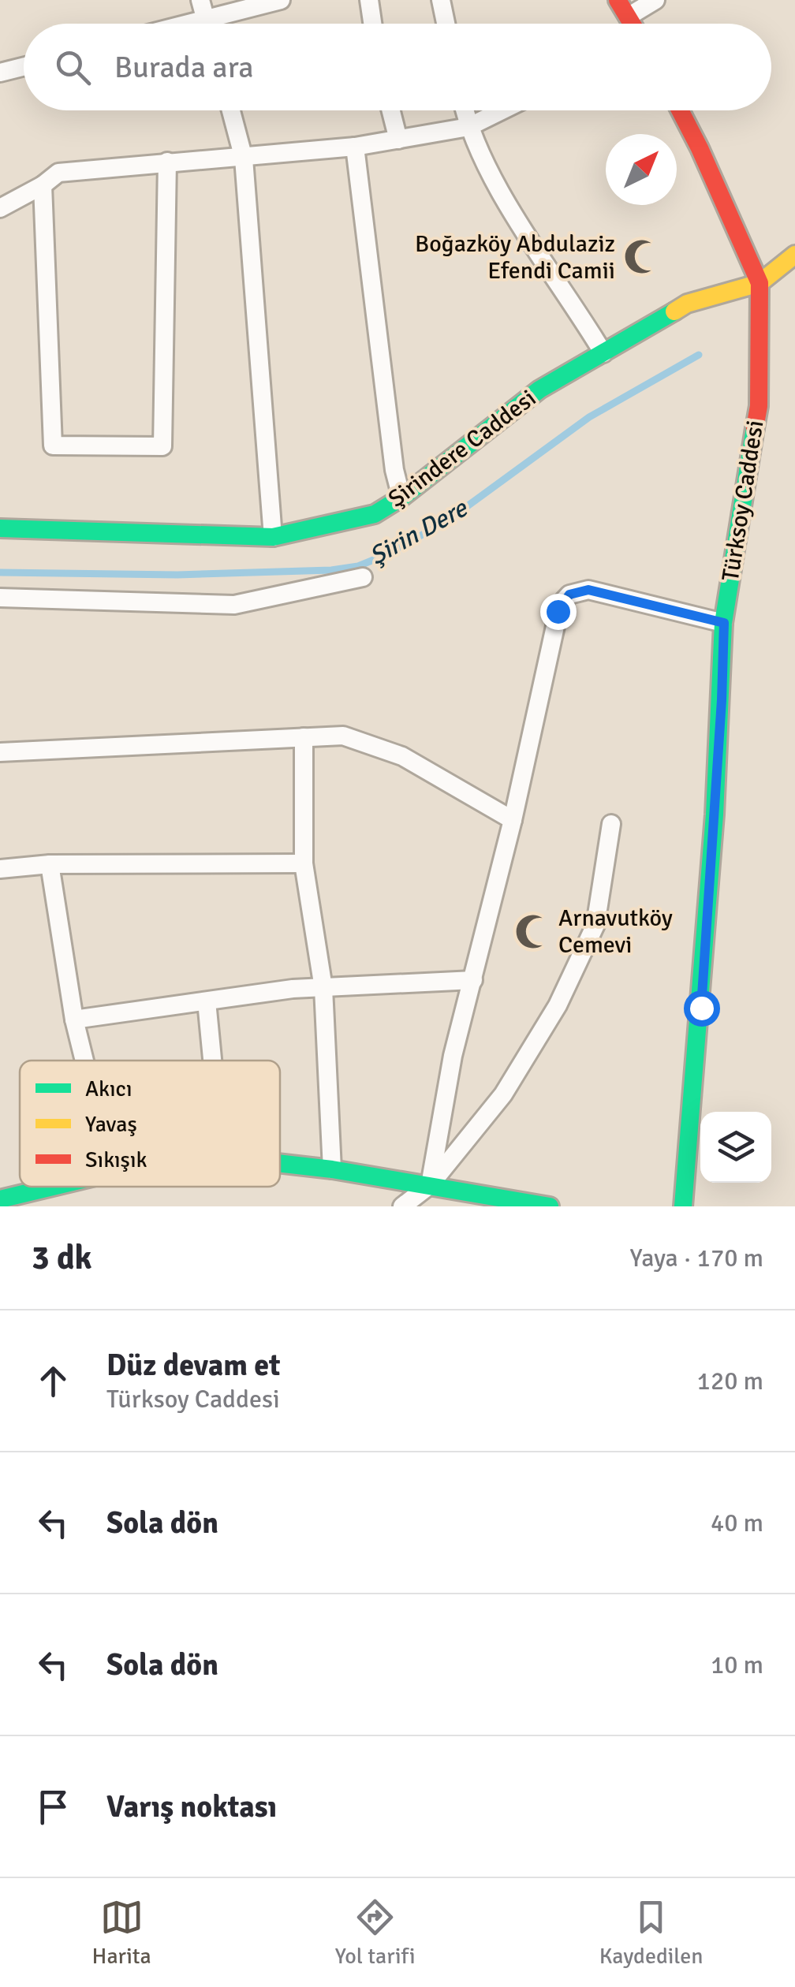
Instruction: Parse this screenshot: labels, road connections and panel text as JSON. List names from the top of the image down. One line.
{"streets":{"street":["Şirindere Caddesi","Türksoy Caddesi"]},"crossings":[["Şirindere Caddesi","Türksoy Caddesi"]],"water":["Şirin Dere"],"places":{"mosque":["Boğazköy Abdulaziz Efendi Camii","Arnavutköy Cemevi"]},"legend":["Akıcı","Yavaş","Sıkışık"],"north":"top right","page":{"search":"Burada ara","heading":["3 dk","Yaya · 170 m"],"list":[["Düz devam et","Türksoy Caddesi","120 m"],["Sola dön","40 m"],["Sola dön","10 m"],"Varış noktası"],"nav":["Harita","Yol tarifi","Kaydedilen"]}}
